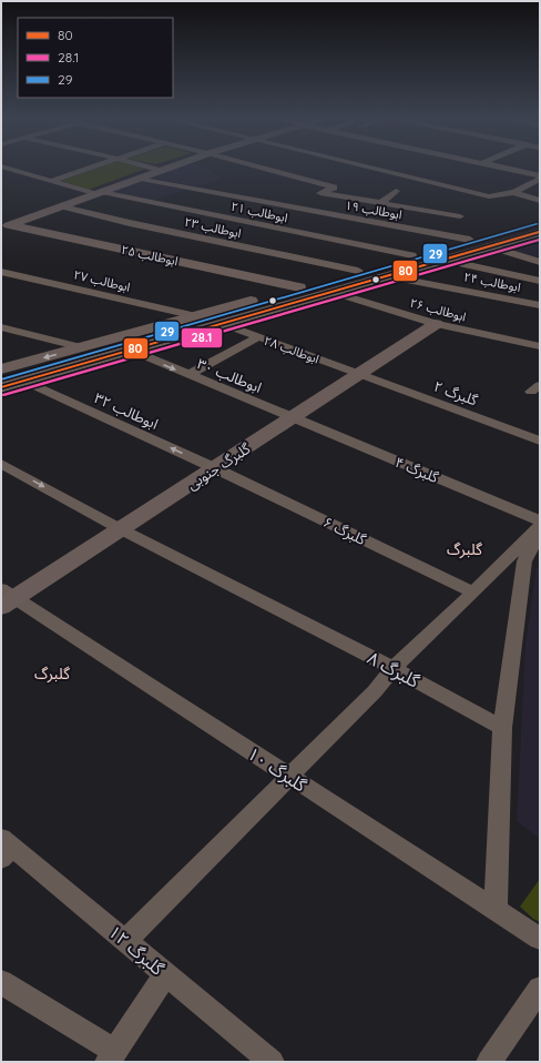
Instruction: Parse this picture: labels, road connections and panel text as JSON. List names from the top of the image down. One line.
{"streets":{"street":["ابوطالب ۱۹","ابوطالب ۲۱","ابوطالب ۲۳","ابوطالب ۲۵","ابوطالب ۲۷","ابوطالب ۲۴","ابوطالب ۲۶","ابوطالب ۲۸","ابوطالب ۳۰","گلبرگ ۲","ابوطالب ۳۲","گلبرگ جنوبی","گلبرگ ۴","گلبرگ ۶","گلبرگ ۸","گلبرگ ۱۰","گلبرگ ۱۲"]},"crossings":[["ابوطالب ۲۶","گلبرگ جنوبی"],["ابوطالب ۲۸","گلبرگ ۲"],["ابوطالب ۲۸","گلبرگ جنوبی"],["ابوطالب ۳۰","گلبرگ جنوبی"],["ابوطالب ۳۰","گلبرگ ۴"],["گلبرگ ۲","گلبرگ جنوبی"],["ابوطالب ۳۲","گلبرگ جنوبی"],["ابوطالب ۳۲","گلبرگ ۶"],["گلبرگ جنوبی","گلبرگ ۴"],["گلبرگ جنوبی","گلبرگ ۶"],["گلبرگ جنوبی","گلبرگ ۸"],["گلبرگ جنوبی","گلبرگ ۱۰"]],"one_way":["ابوطالب ۳۰","ابوطالب ۳۲"],"districts":["گلبرگ","گلبرگ"],"lines":["transit line 29","transit line 80","transit line 28.1"],"legend":["80","28.1","29"]}
